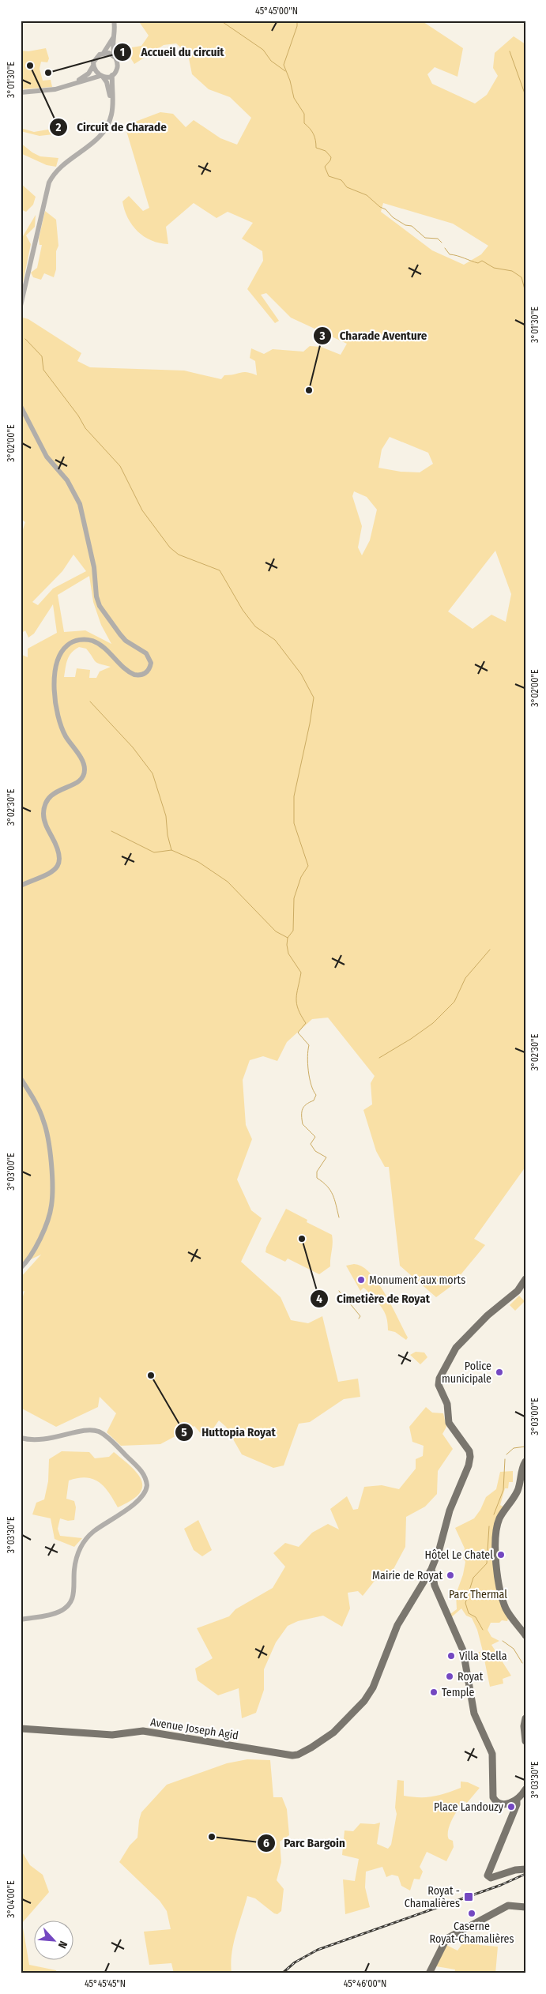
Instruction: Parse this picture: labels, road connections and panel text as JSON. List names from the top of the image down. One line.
{"streets":{"main road":["Avenue Joseph Agid"]},"parks":["Parc Thermal"],"places":{"other":["Circuit de Charade","Accueil du circuit","Charade Aventure","Cimetière de Royat","Monument aux morts","Police municipale","Huttopia Royat","Hôtel Le Chatel","Mairie de Royat","Villa Stella","Royat","Temple","Place Landouzy","Parc Bargoin","Caserne Royat-Chamalières"],"transit":["Royat - Chamalières"]},"north":"bottom right","coordinates":["45°45'00\"N","3°01'30\"E","3°02'00\"E","3°02'30\"E","3°03'00\"E","3°03'30\"E","3°04'00\"E","45°45'45\"N","45°46'00\"N"]}
